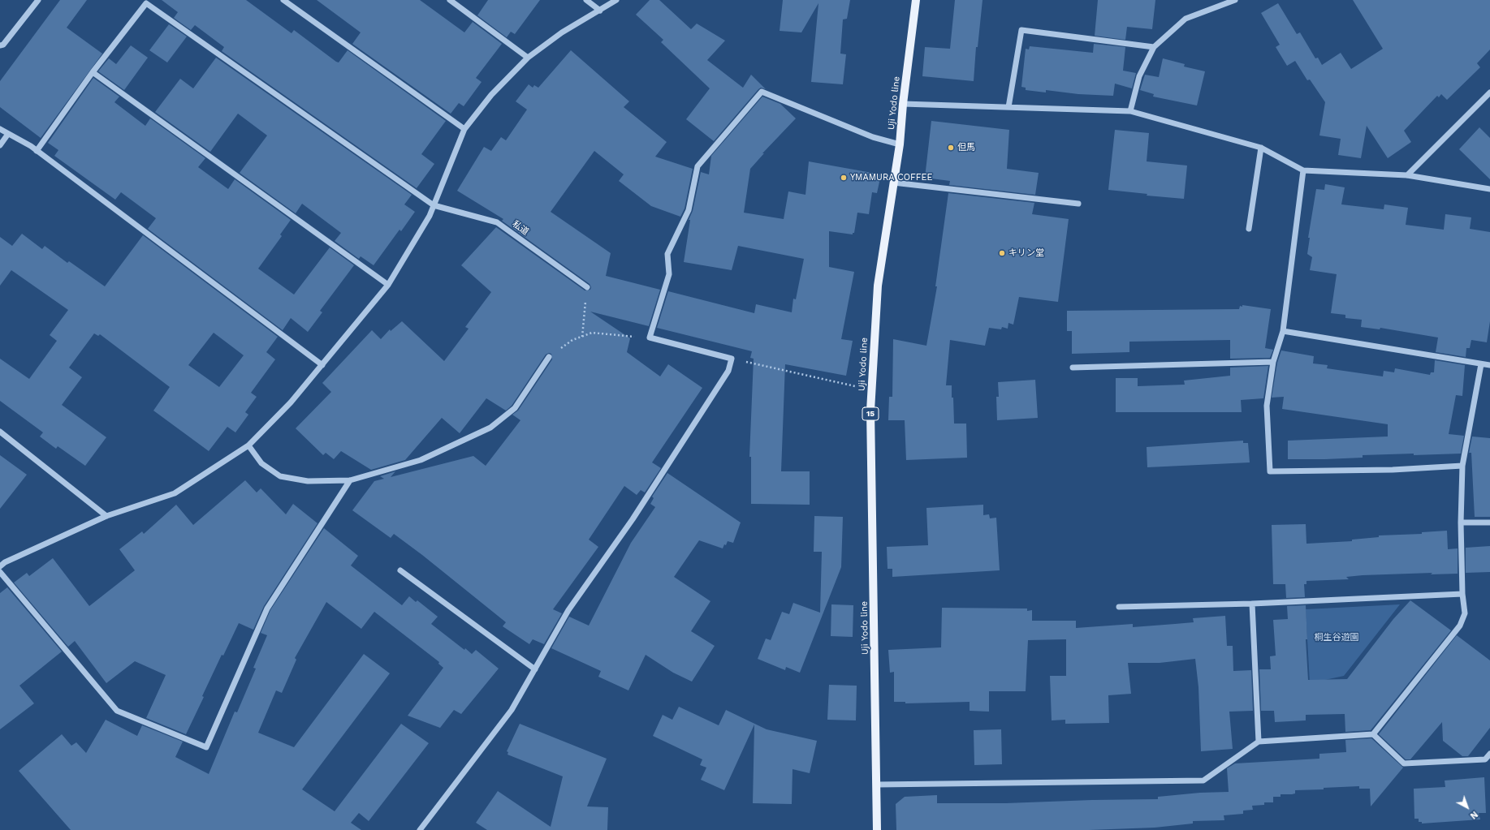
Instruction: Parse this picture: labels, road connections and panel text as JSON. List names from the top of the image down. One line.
{"streets":{"main road":["Uji Yodo line","15"],"street":["私道"]},"parks":["桐生谷遊園"],"places":["但馬","YMAMURA COFFEE","キリン堂"],"north":"bottom right"}
